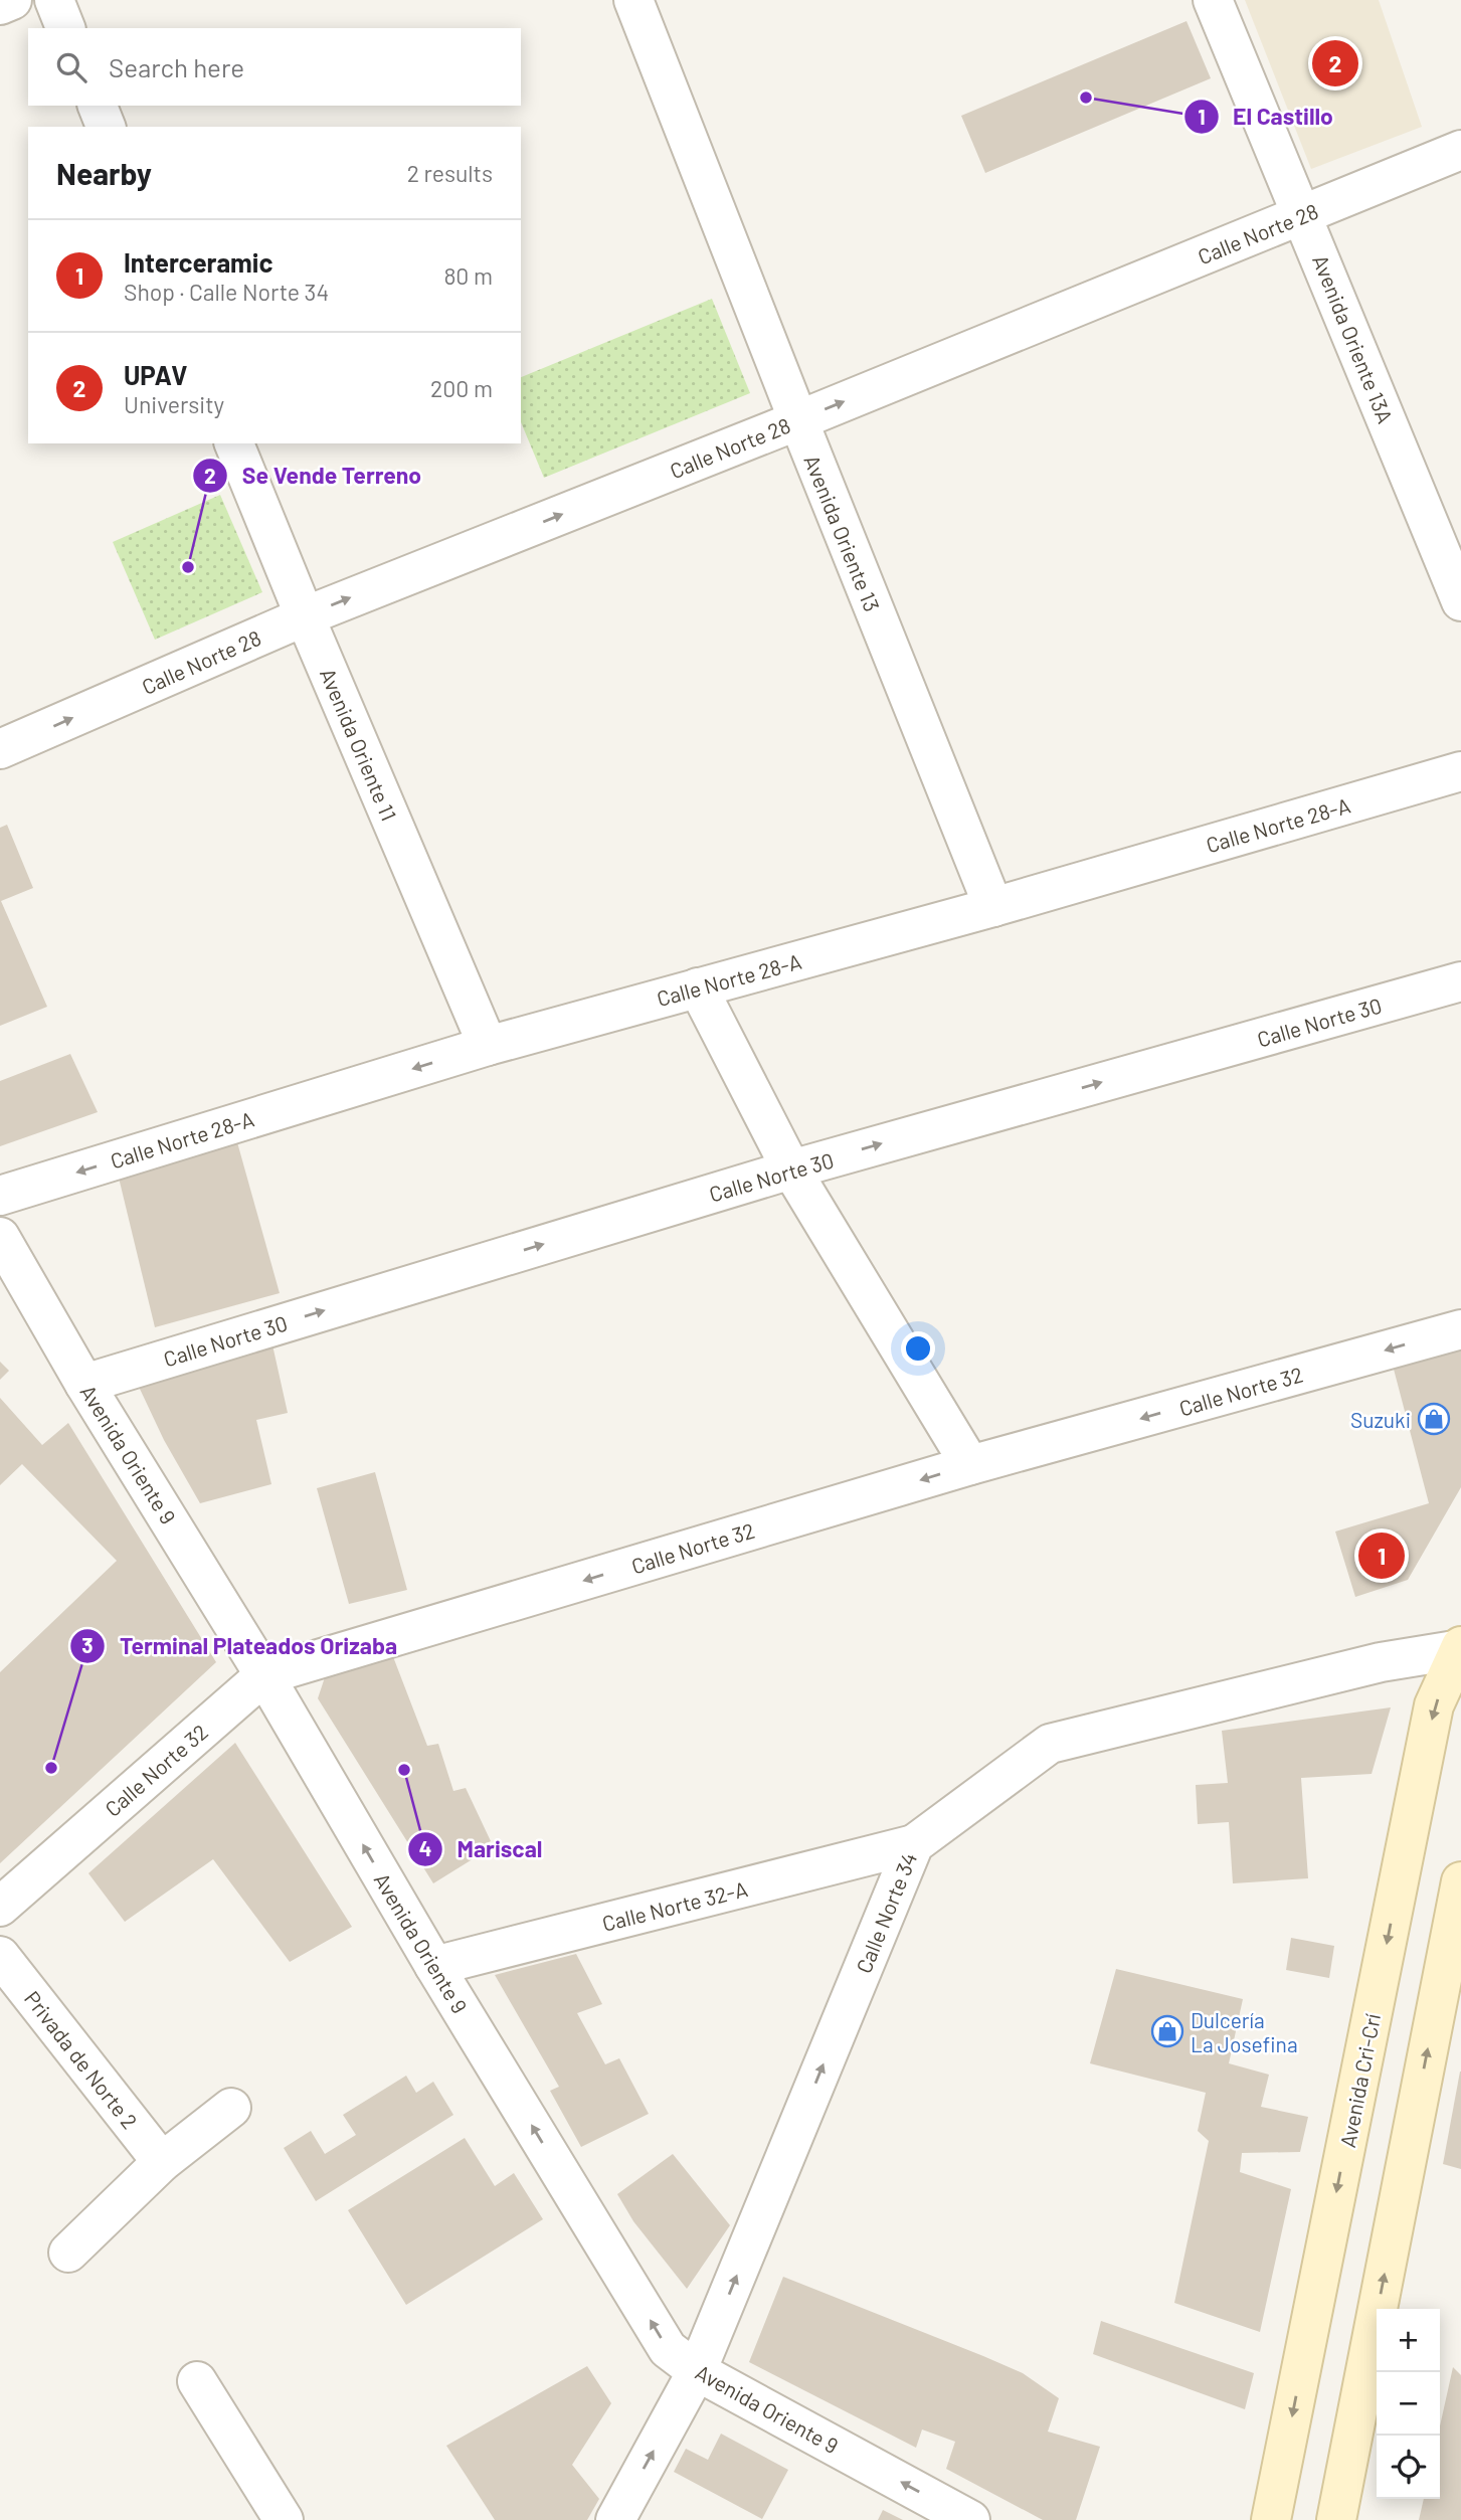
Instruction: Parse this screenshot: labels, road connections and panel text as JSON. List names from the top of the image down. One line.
{"streets":{"main road":["Avenida Cri-Crí"],"street":["Calle Norte 28","Avenida Oriente 13A","Avenida Oriente 13","Avenida Oriente 11","Calle Norte 28-A","Calle Norte 30","Calle Norte 32","Avenida Oriente 9","Calle Norte 32-A","Calle Norte 34","Privada de Norte 2"]},"crossings":[["Calle Norte 28","Avenida Oriente 13A"],["Calle Norte 28","Avenida Oriente 13"],["Calle Norte 28","Avenida Oriente 11"],["Avenida Oriente 13","Calle Norte 28-A"],["Avenida Oriente 11","Calle Norte 28-A"],["Calle Norte 30","Avenida Oriente 9"],["Calle Norte 32","Avenida Oriente 9"],["Avenida Oriente 9","Calle Norte 32-A"],["Avenida Oriente 9","Calle Norte 34"],["Calle Norte 32-A","Calle Norte 34"],["Calle Norte 34","Avenida Cri-Crí"]],"one_way":["Calle Norte 28","Calle Norte 30","Calle Norte 32","Avenida Oriente 9","Calle Norte 34"],"places":{"other":["El Castillo","Se Vende Terreno","Terminal Plateados Orizaba","Mariscal"],"shop":["Suzuki","Dulcería La Josefina"]},"page":{"search":"Search here","pins":["2","1"],"heading":["Nearby","2 results"],"list":[{"mark":"1","name":"Interceramic","note":"Shop · Calle Norte 34","value":"80 m"},{"mark":"2","name":"UPAV","note":"University","value":"200 m"}],"map_buttons":["+","−"]}}
